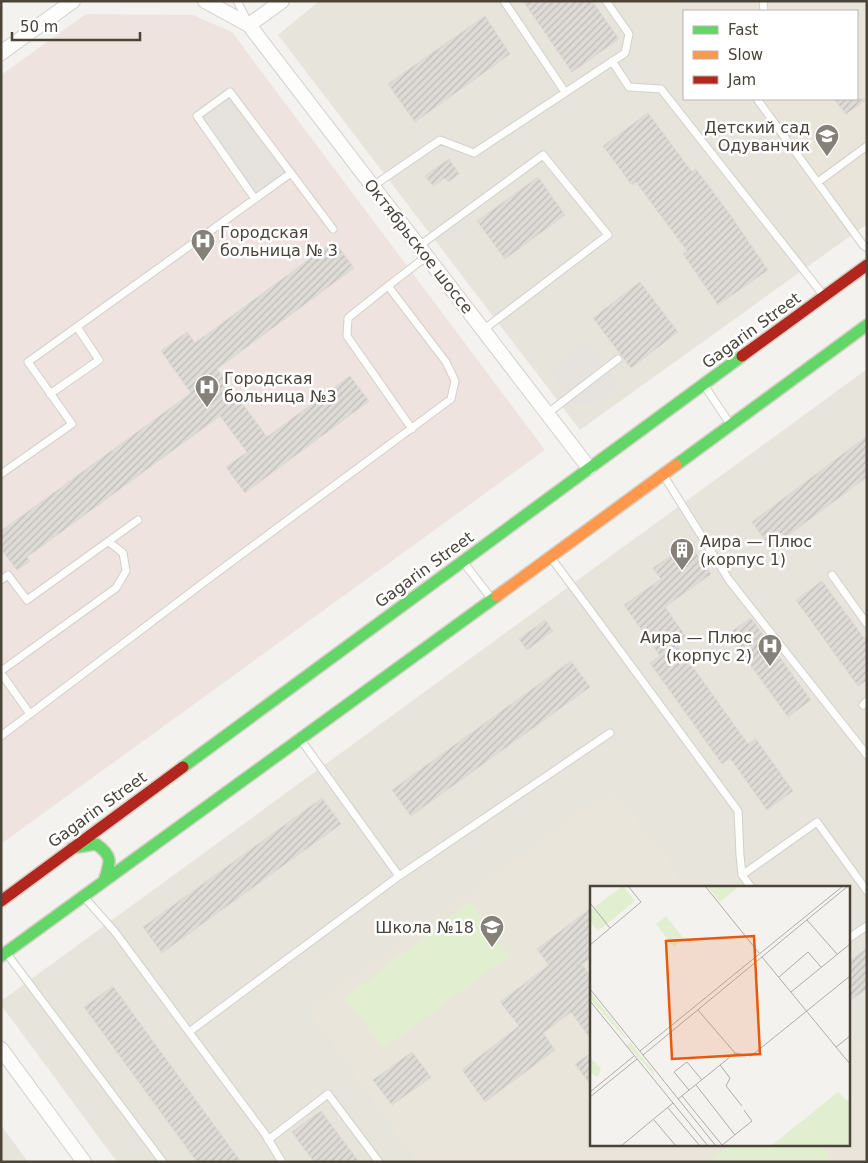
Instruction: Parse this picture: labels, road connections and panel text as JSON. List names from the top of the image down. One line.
{"streets":{"street":["Октябрьское шоссе","Gagarin Street"]},"crossings":[["Октябрьское шоссе","Gagarin Street"]],"places":{"school or university":["Детский сад Одуванчик","Школа №18"],"hospital":["Городская больница № 3","Городская больница №3","Аира — Плюс (корпус 2)"],"building":["Аира — Плюс (корпус 1)"]},"legend":["Fast","Slow","Jam"],"scale_bar":"50 m"}
